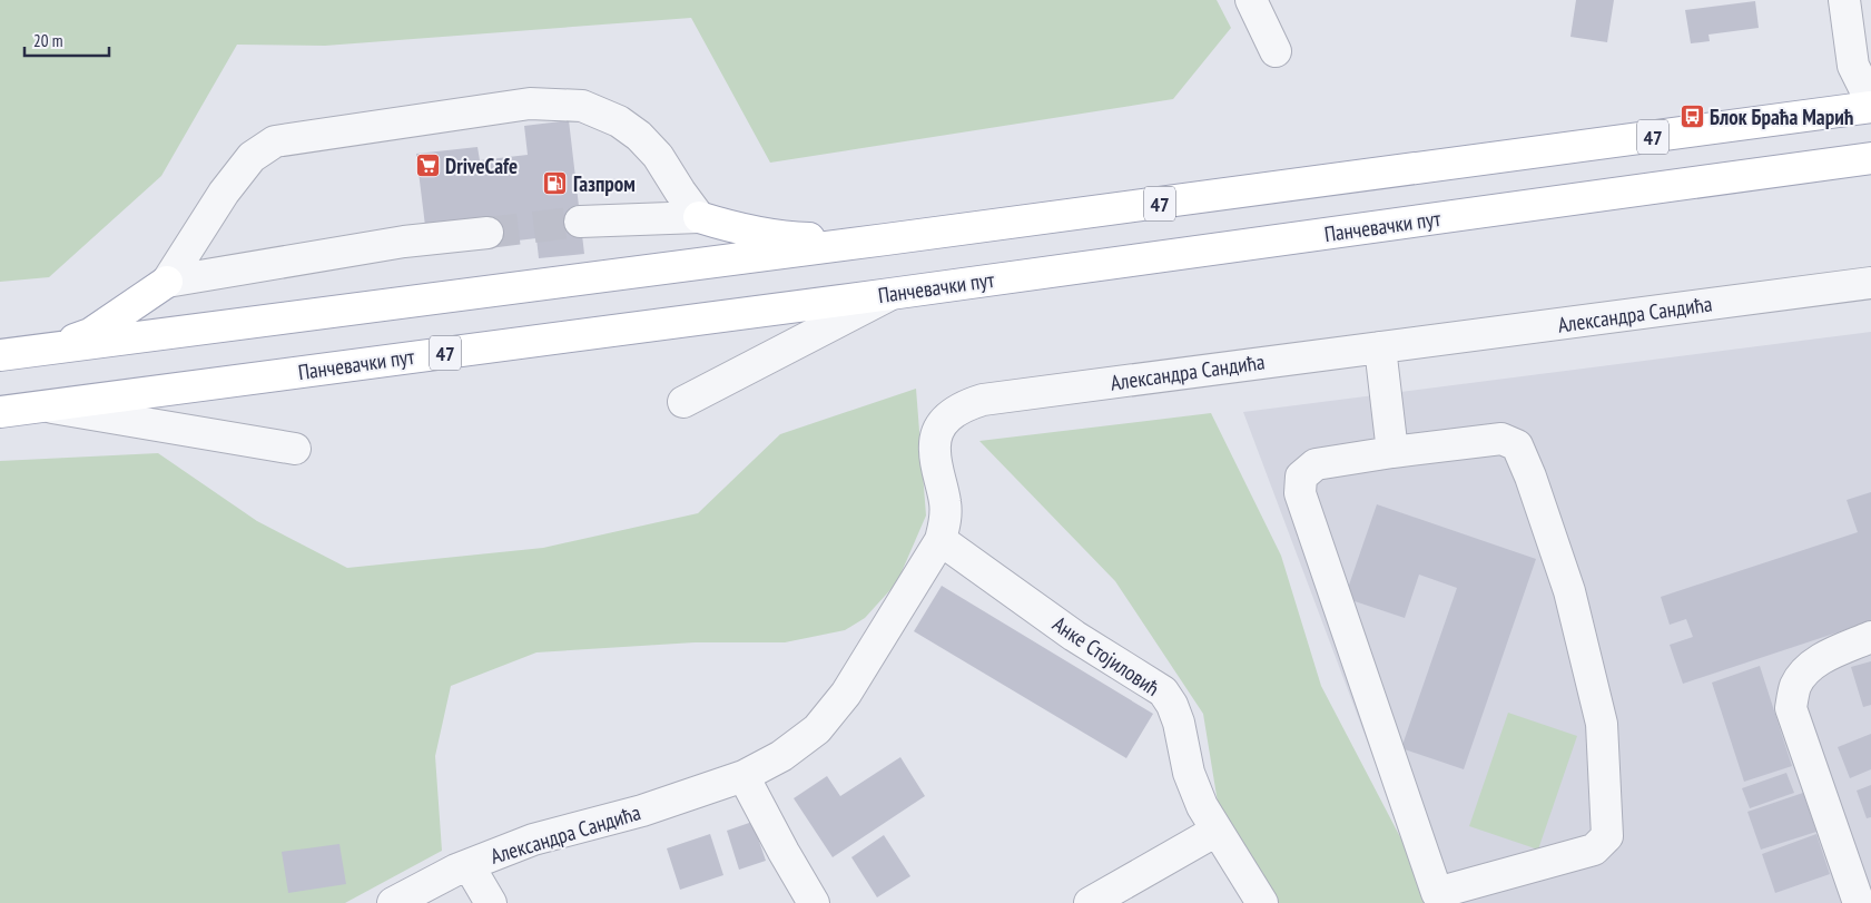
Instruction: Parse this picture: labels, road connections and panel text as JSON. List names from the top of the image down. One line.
{"streets":{"main road":["47","Панчевачки пут"],"street":["Александра Сандића","Анке Стојиловић"]},"crossings":[["Александра Сандића","Анке Стојиловић"]],"places":{"bus stop":["Блок Браћа Марић"],"supermarket":["DriveCafe"],"fuel station":["Газпром"]},"scale_bar":"20 m"}
